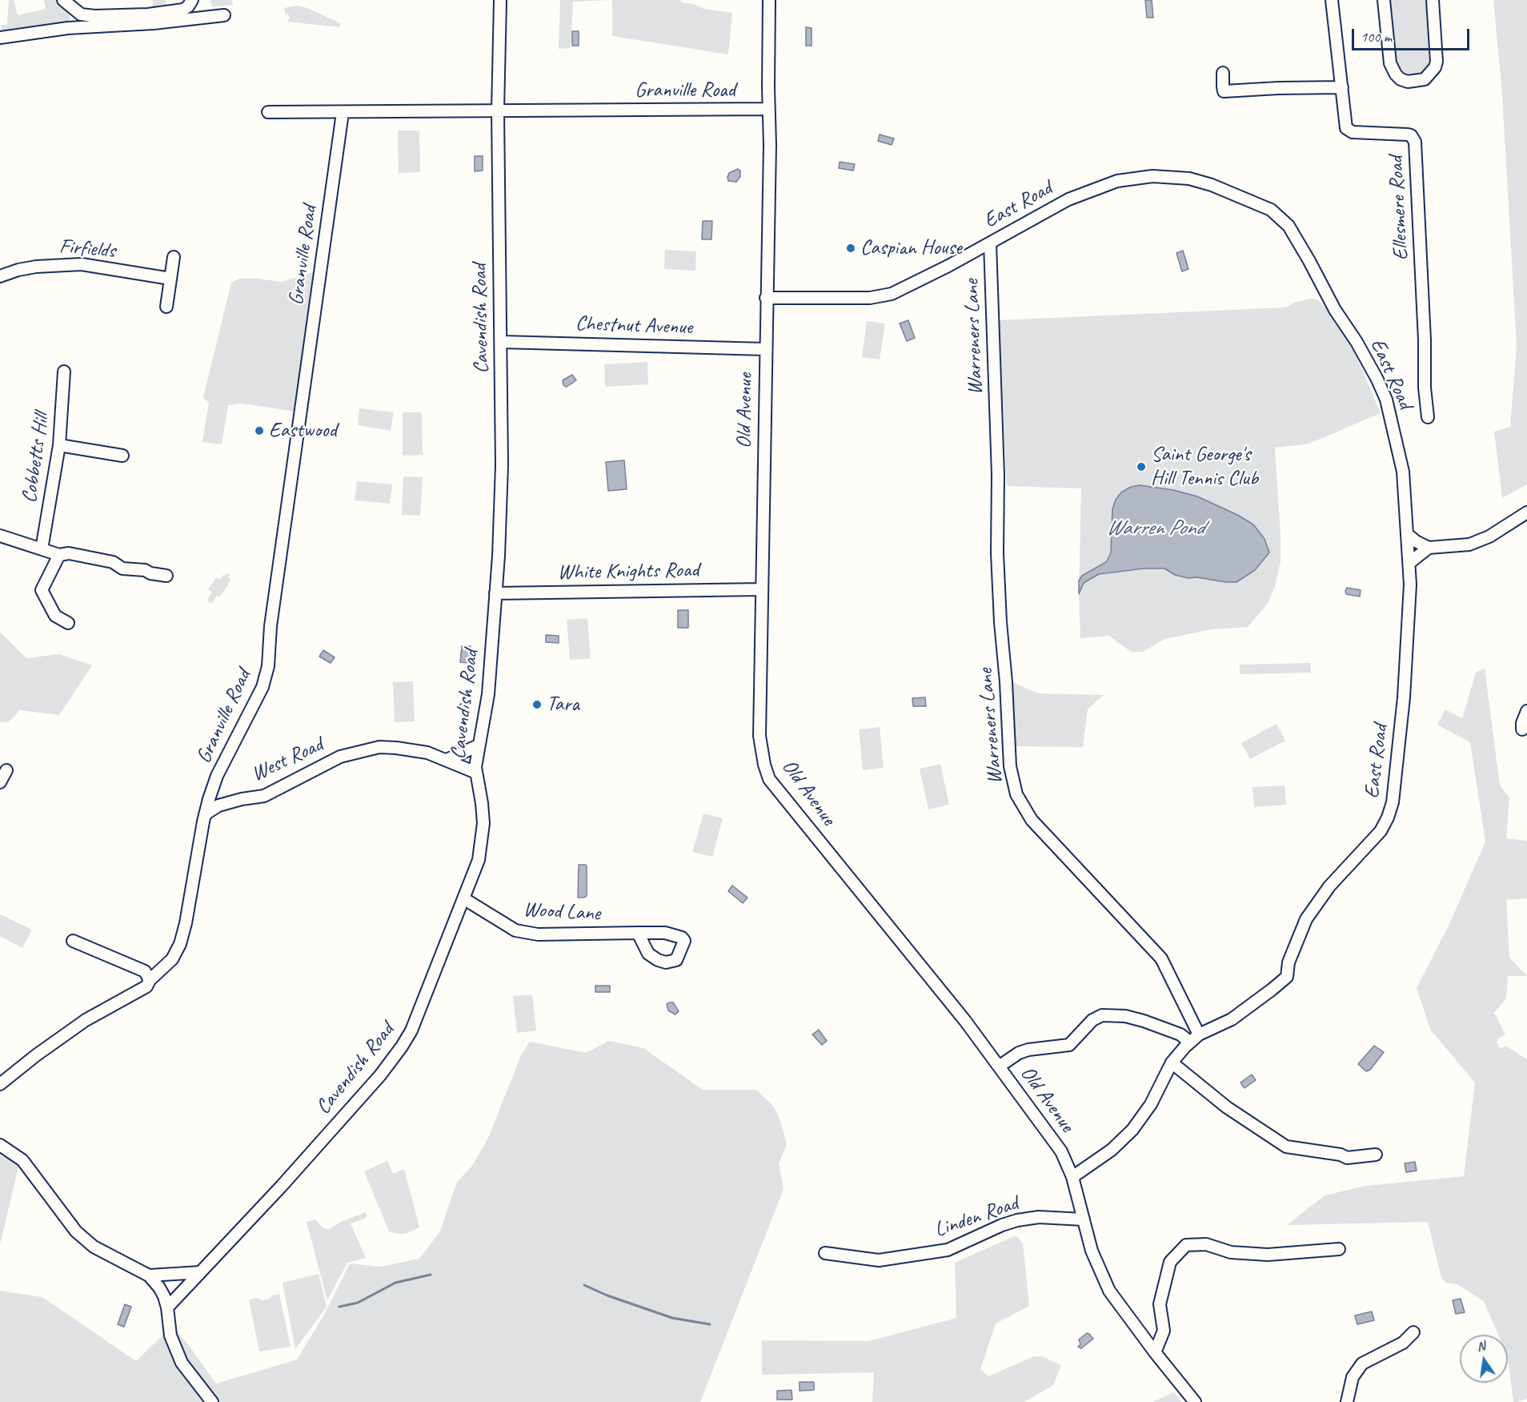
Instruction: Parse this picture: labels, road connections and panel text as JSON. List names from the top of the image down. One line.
{"streets":{"street":["Granville Road","East Road","Ellesmere Road","Firfields","Cavendish Road","Chestnut Avenue","Warreners Lane","Old Avenue","Cobbetts Hill","White Knights Road","West Road","Wood Lane","Linden Road"]},"crossings":[["Granville Road","Cavendish Road"],["Granville Road","Old Avenue"],["Granville Road","West Road"],["East Road","Warreners Lane"],["East Road","Old Avenue"],["Cavendish Road","Chestnut Avenue"],["Cavendish Road","White Knights Road"],["Cavendish Road","West Road"],["Cavendish Road","Wood Lane"],["Chestnut Avenue","Old Avenue"],["Old Avenue","White Knights Road"],["Old Avenue","Linden Road"]],"water":["Warren Pond"],"places":["Caspian House","Eastwood","Saint George's Hill Tennis Club","Tara"],"scale_bar":"100 m","north":"top"}
